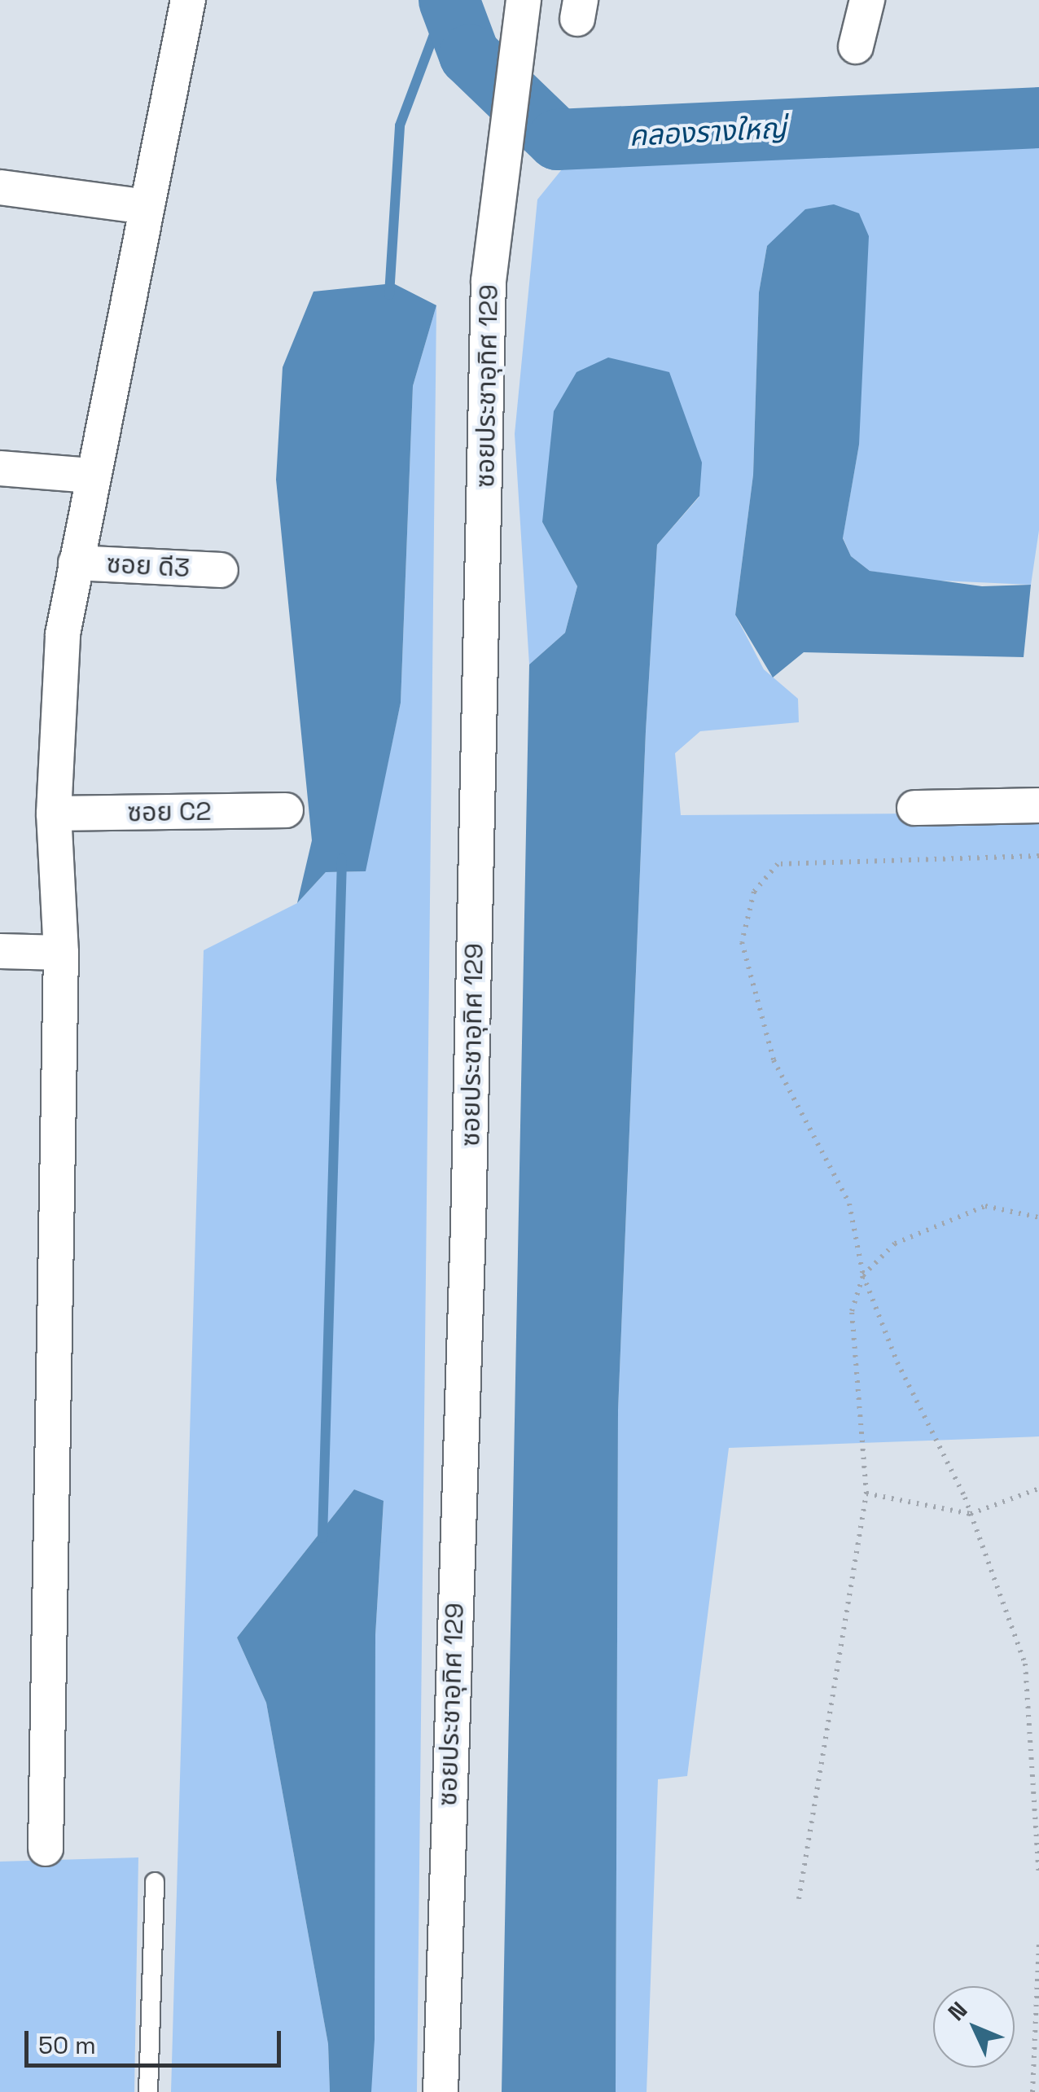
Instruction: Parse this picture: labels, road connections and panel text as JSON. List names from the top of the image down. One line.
{"streets":{"street":["ซอยประชาอุทิศ 129","ซอย ดี3","ซอย C2"]},"water":["คลองรางใหญ่"],"scale_bar":"50 m","north":"top left"}
